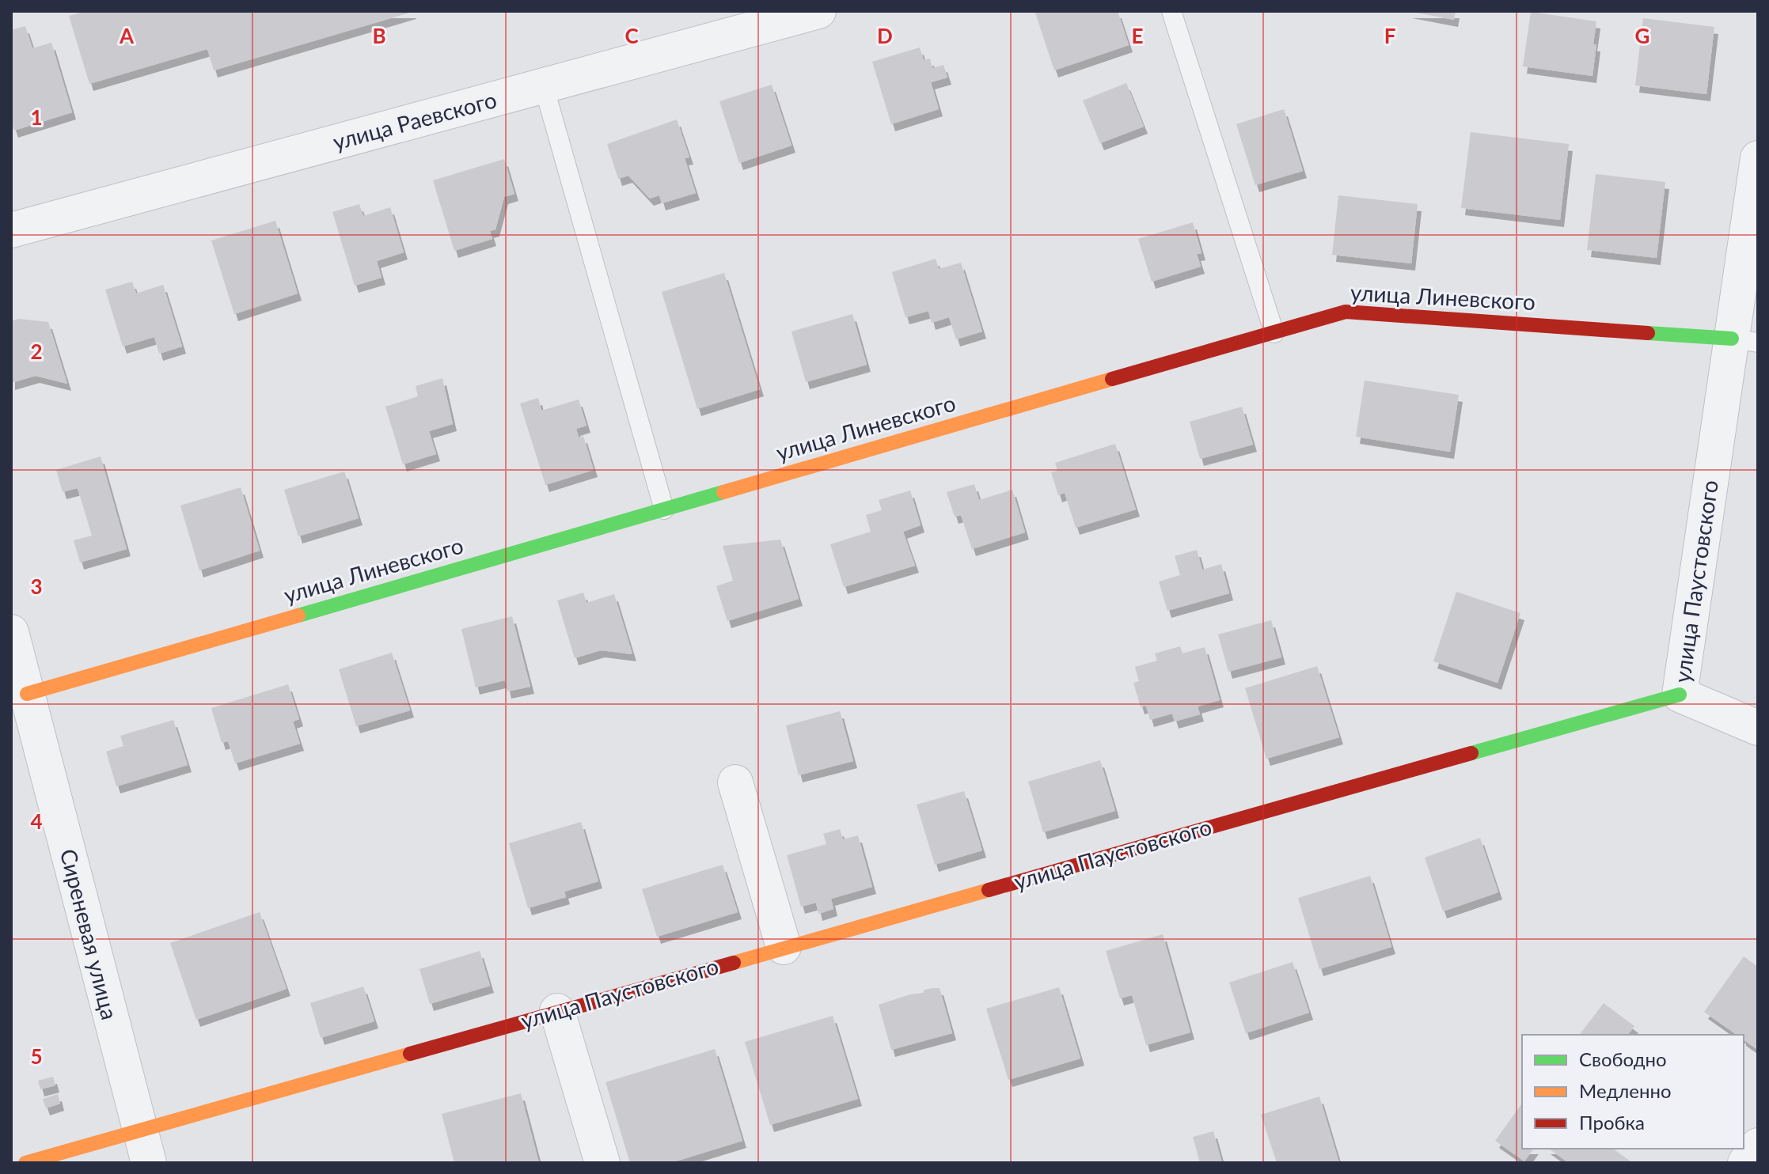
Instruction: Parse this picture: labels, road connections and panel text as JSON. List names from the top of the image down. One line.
{"streets":{"street":["улица Раевского","улица Линевского","улица Паустовского","Сиреневая улица"]},"crossings":[["улица Линевского","улица Паустовского"],["улица Линевского","Сиреневая улица"],["улица Паустовского","Сиреневая улица"]],"legend":["Свободно","Медленно","Пробка"],"grid":{"columns":["A","B","C","D","E","F","G"],"rows":["1","2","3","4","5"]}}
